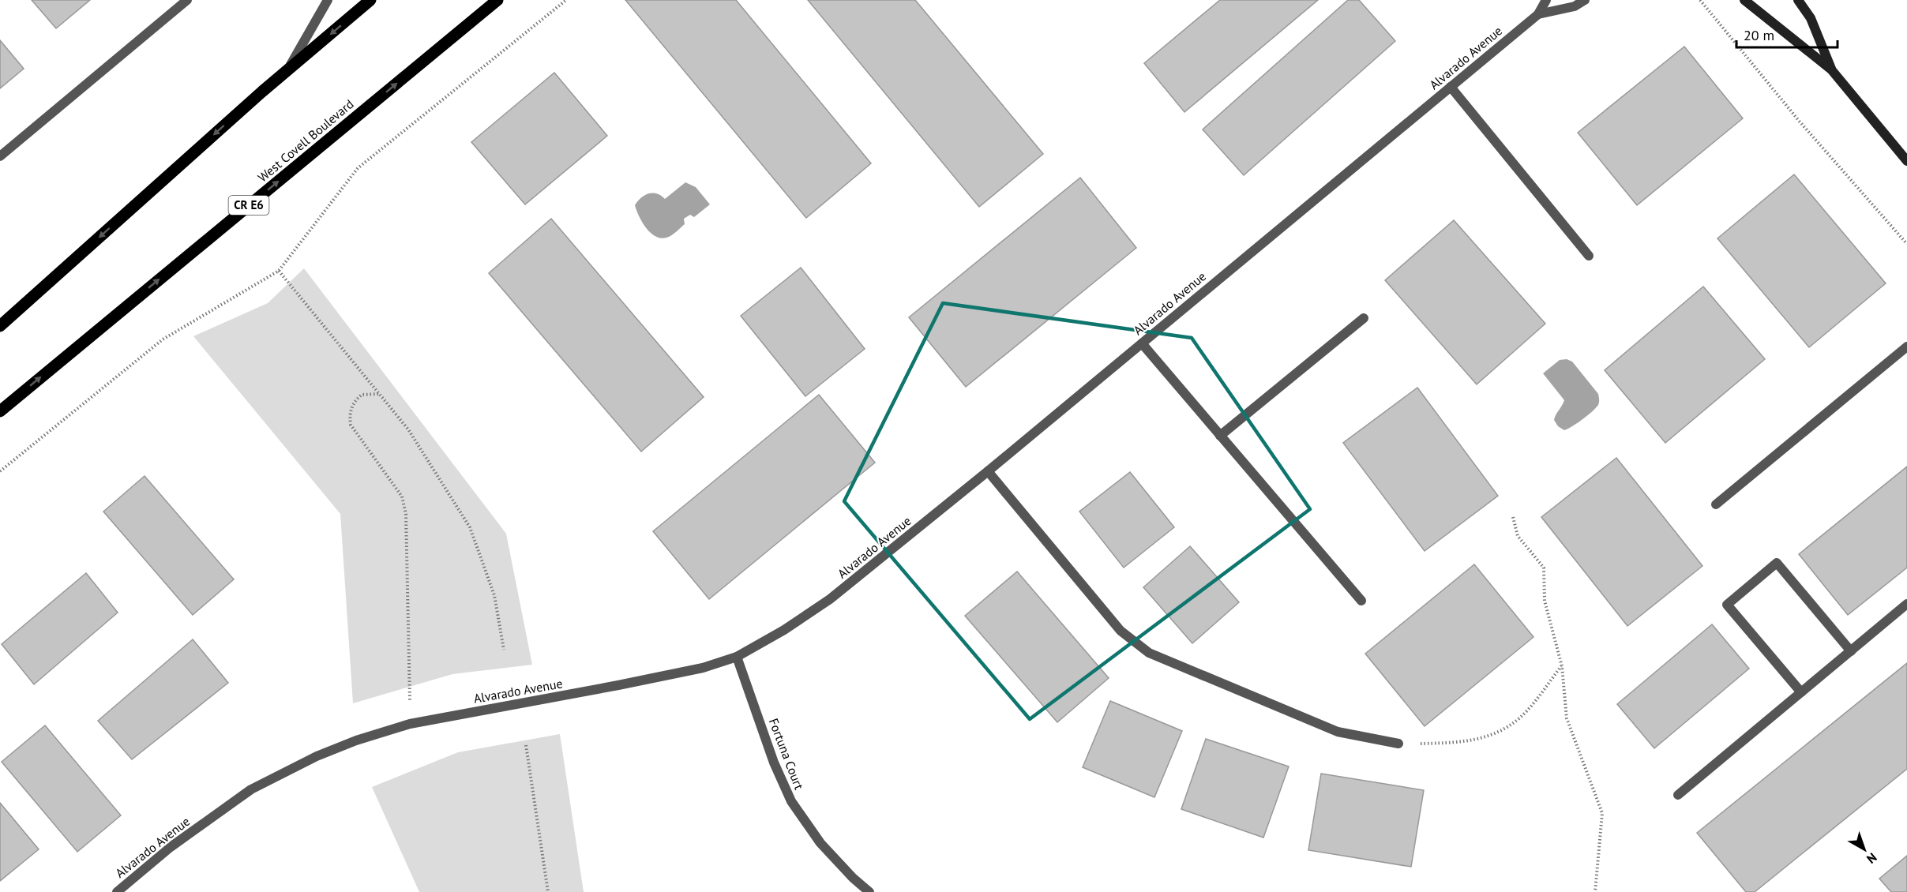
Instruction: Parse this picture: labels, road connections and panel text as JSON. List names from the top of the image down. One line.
{"streets":{"main road":["West Covell Boulevard","CR E6"],"street":["Alvarado Avenue","Fortuna Court"]},"crossings":[["Alvarado Avenue","Fortuna Court"]],"scale_bar":"20 m","north":"bottom right"}
